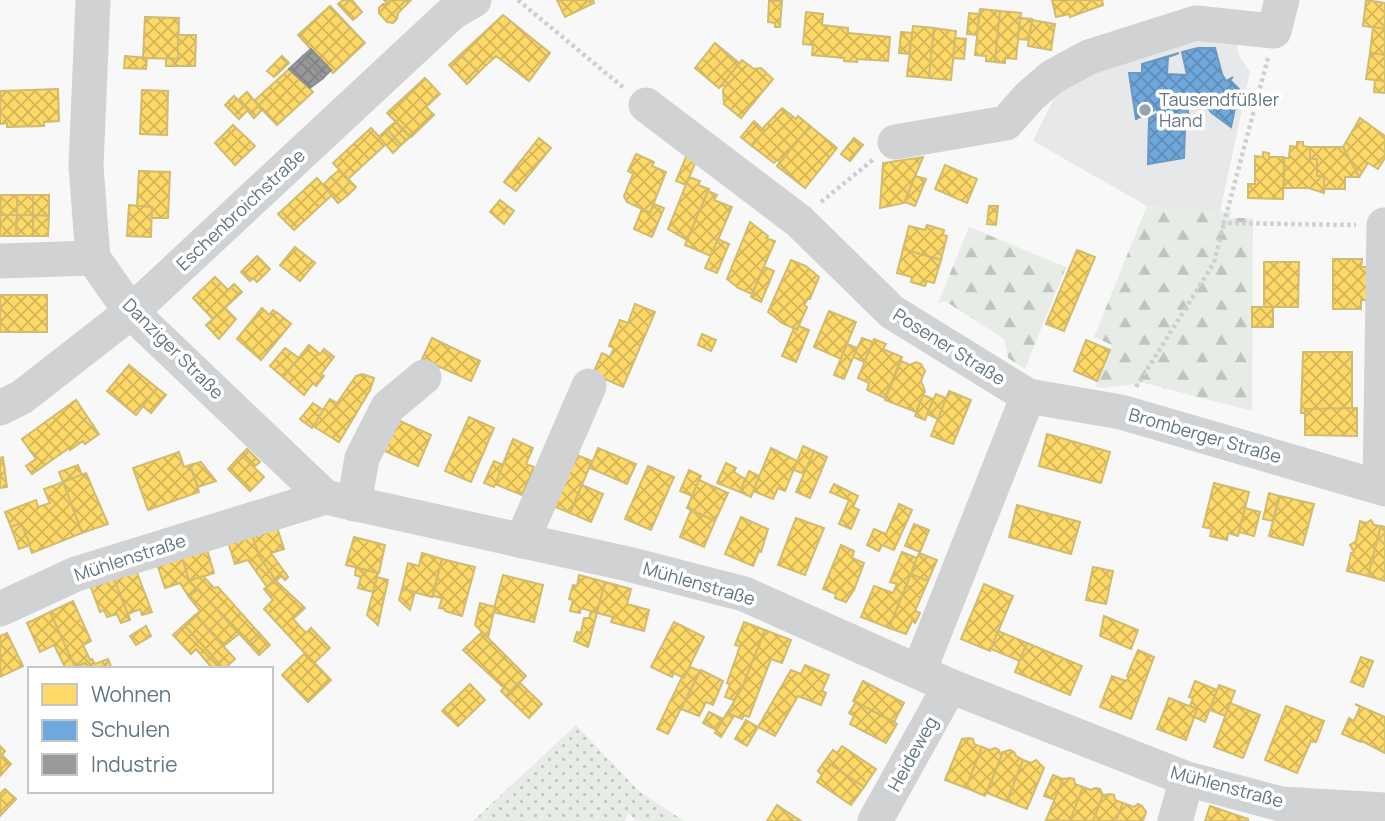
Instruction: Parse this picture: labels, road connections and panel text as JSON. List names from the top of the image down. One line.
{"streets":{"street":["Eschenbroichstraße","Posener Straße","Danziger Straße","Bromberger Straße","Mühlenstraße","Heideweg"]},"crossings":[["Eschenbroichstraße","Danziger Straße"],["Posener Straße","Bromberger Straße"],["Danziger Straße","Mühlenstraße"],["Mühlenstraße","Heideweg"]],"places":["Tausendfüßler Hand"],"legend":["Wohnen","Schulen","Industrie"]}
